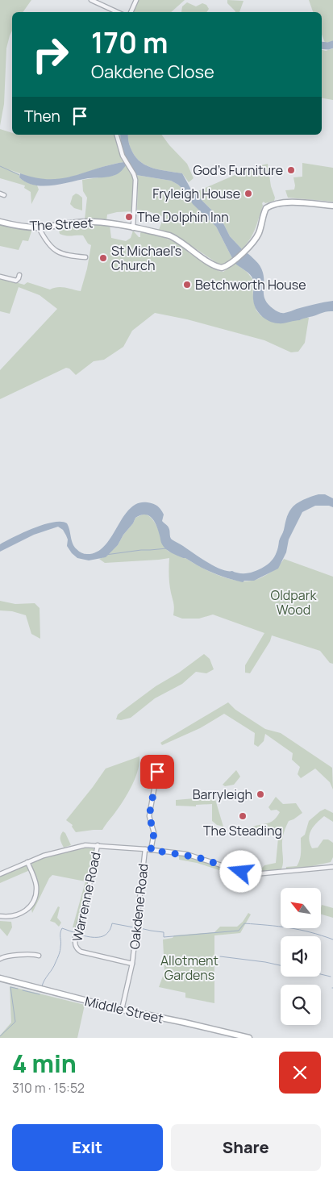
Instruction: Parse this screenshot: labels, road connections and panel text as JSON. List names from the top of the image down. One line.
{"streets":{"street":["The Street","Warrenne Road","Oakdene Road","Middle Street"]},"crossings":[["Warrenne Road","Oakdene Road"],["Oakdene Road","Middle Street"]],"parks":["Oldpark Wood","Allotment Gardens"],"places":["God's Furniture","Fryleigh House","The Dolphin Inn","St Michael's Church","Betchworth House","Barryleigh","The Steading"],"north":"top left","page":{"turn":["170 m","Oakdene Close"],"then":"Then","heading":["4 min","310 m · 15:52"],"buttons":["Exit","Share"]}}
